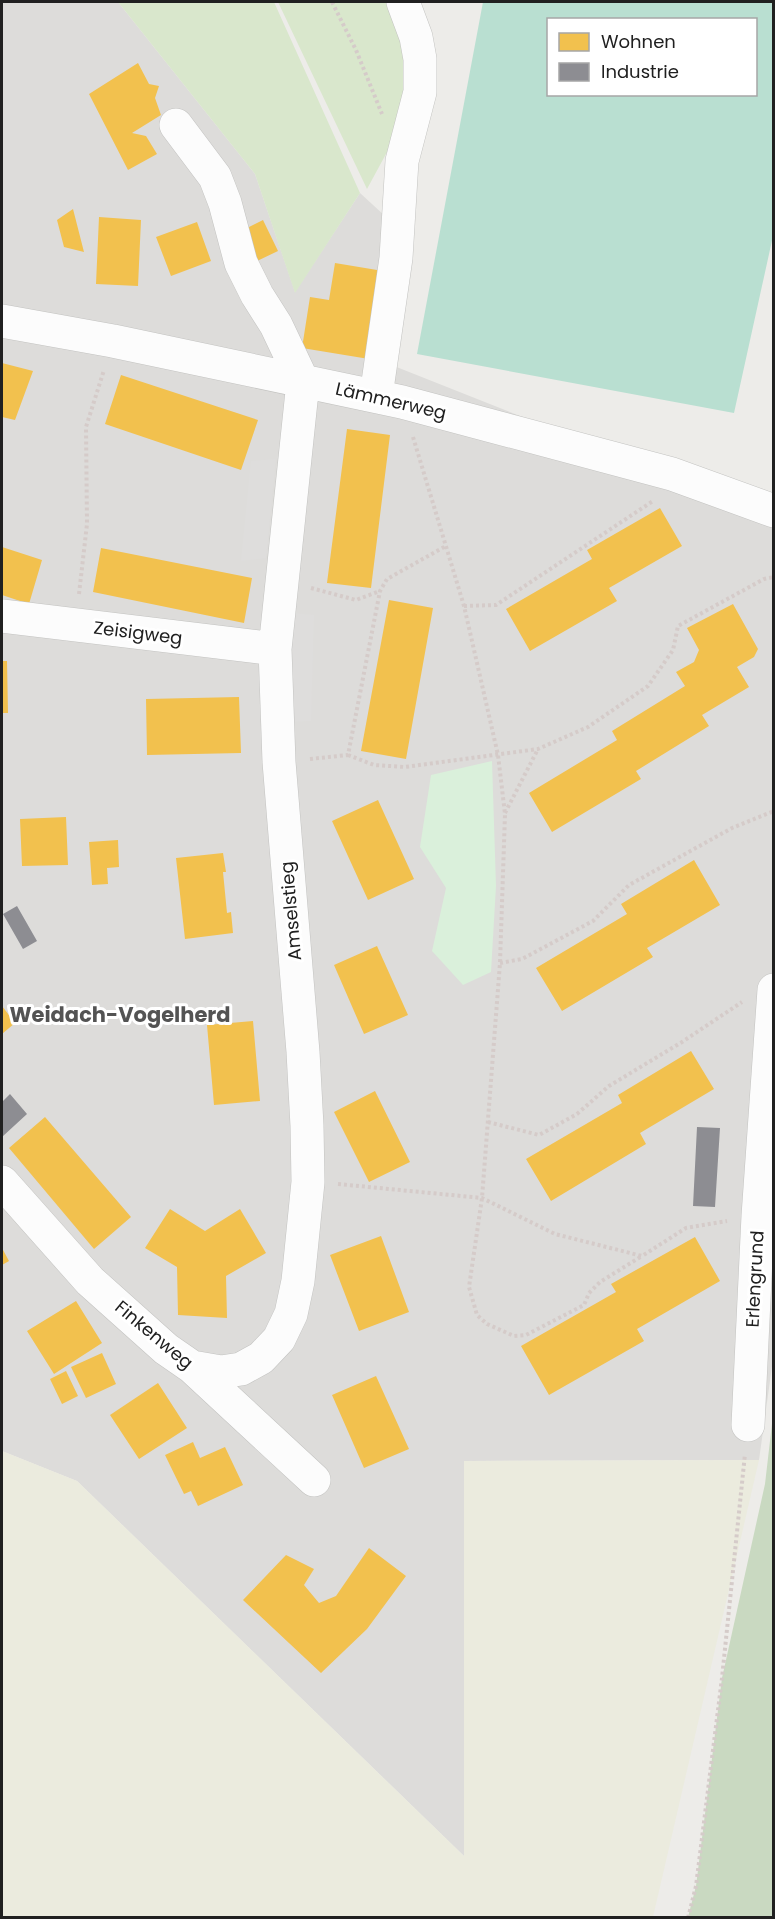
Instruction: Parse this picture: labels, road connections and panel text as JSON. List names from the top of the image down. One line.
{"streets":{"street":["Lämmerweg","Zeisigweg","Amselstieg","Erlengrund","Finkenweg"]},"crossings":[["Lämmerweg","Amselstieg"],["Zeisigweg","Amselstieg"],["Amselstieg","Finkenweg"]],"districts":["Weidach-Vogelherd"],"legend":["Wohnen","Industrie"]}
